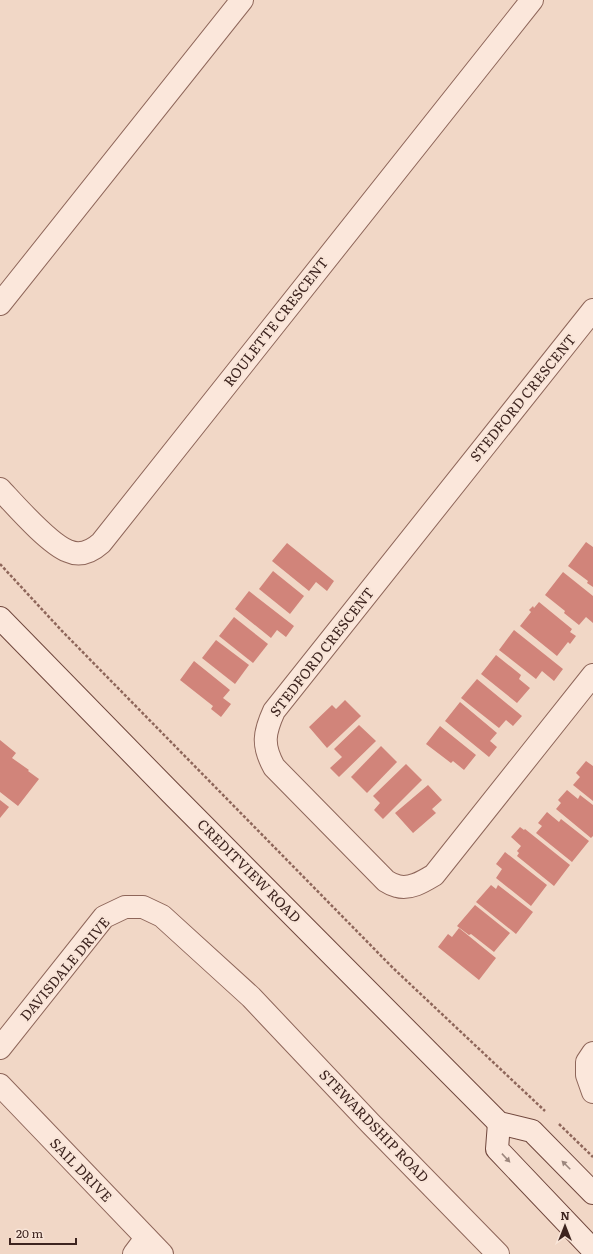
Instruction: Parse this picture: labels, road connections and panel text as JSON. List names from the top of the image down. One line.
{"streets":{"street":["ROULETTE CRESCENT","STEDFORD CRESCENT","CREDITVIEW ROAD","DAVISDALE DRIVE","STEWARDSHIP ROAD","SAIL DRIVE"]},"crossings":[["DAVISDALE DRIVE","STEWARDSHIP ROAD"]],"scale_bar":"20 m","north":"top"}
